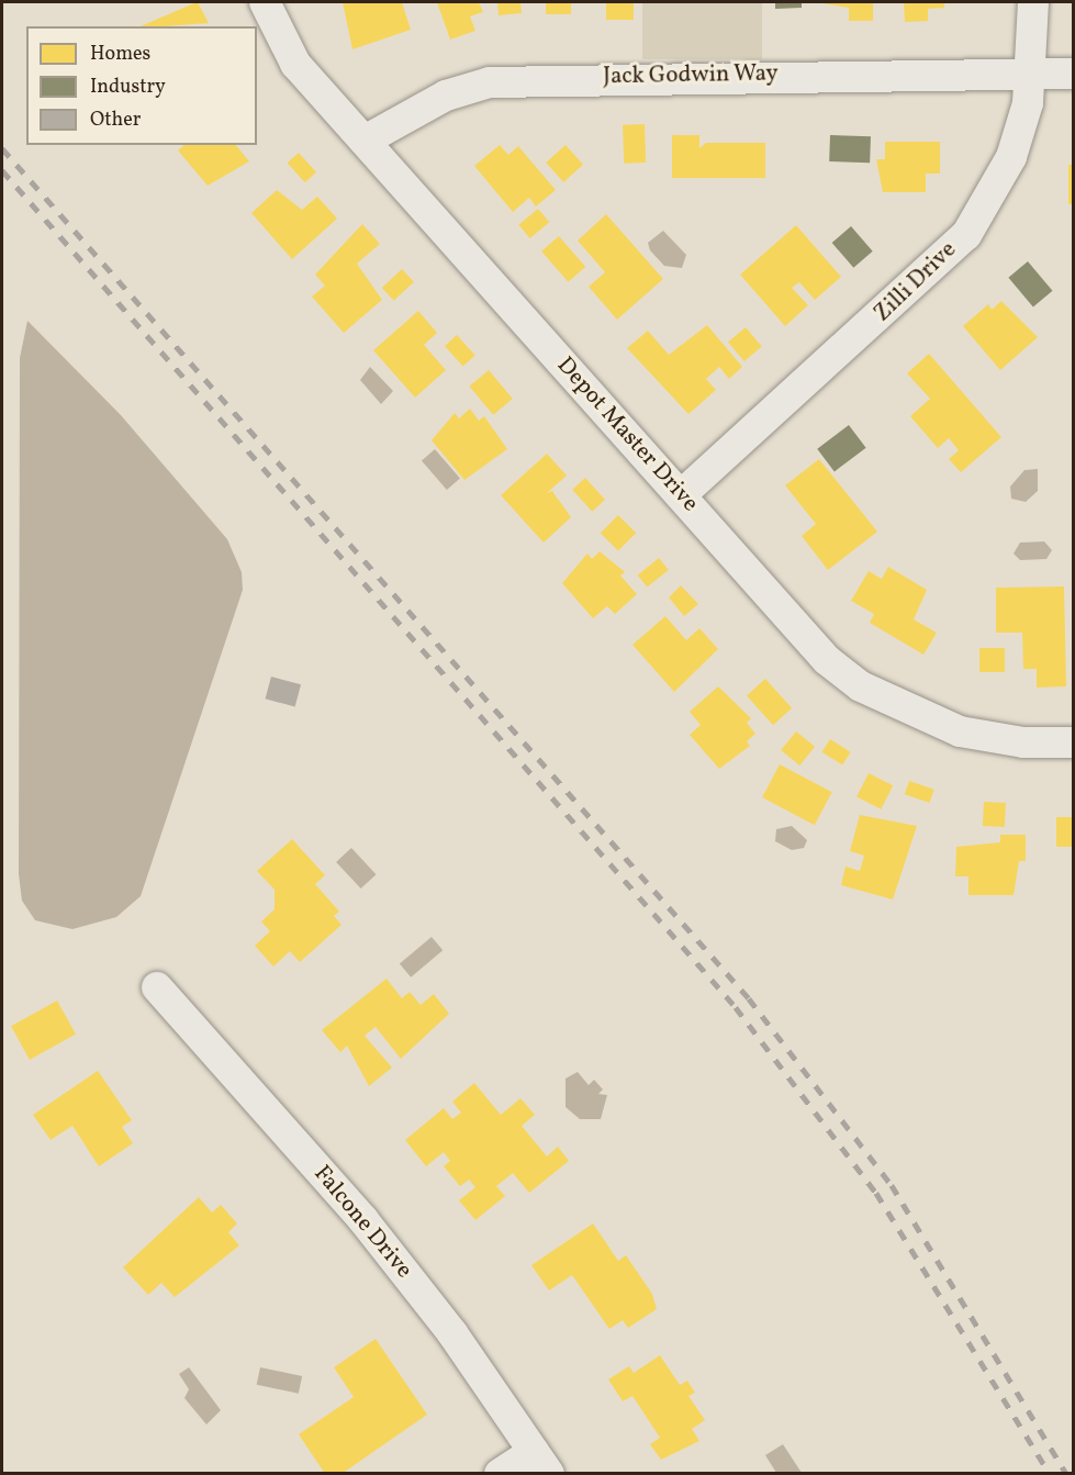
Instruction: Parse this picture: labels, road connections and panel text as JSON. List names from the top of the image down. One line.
{"streets":{"street":["Jack Godwin Way","Zilli Drive","Depot Master Drive","Falcone Drive"]},"crossings":[["Jack Godwin Way","Zilli Drive"],["Jack Godwin Way","Depot Master Drive"],["Zilli Drive","Depot Master Drive"]],"legend":["Homes","Industry","Other"]}
